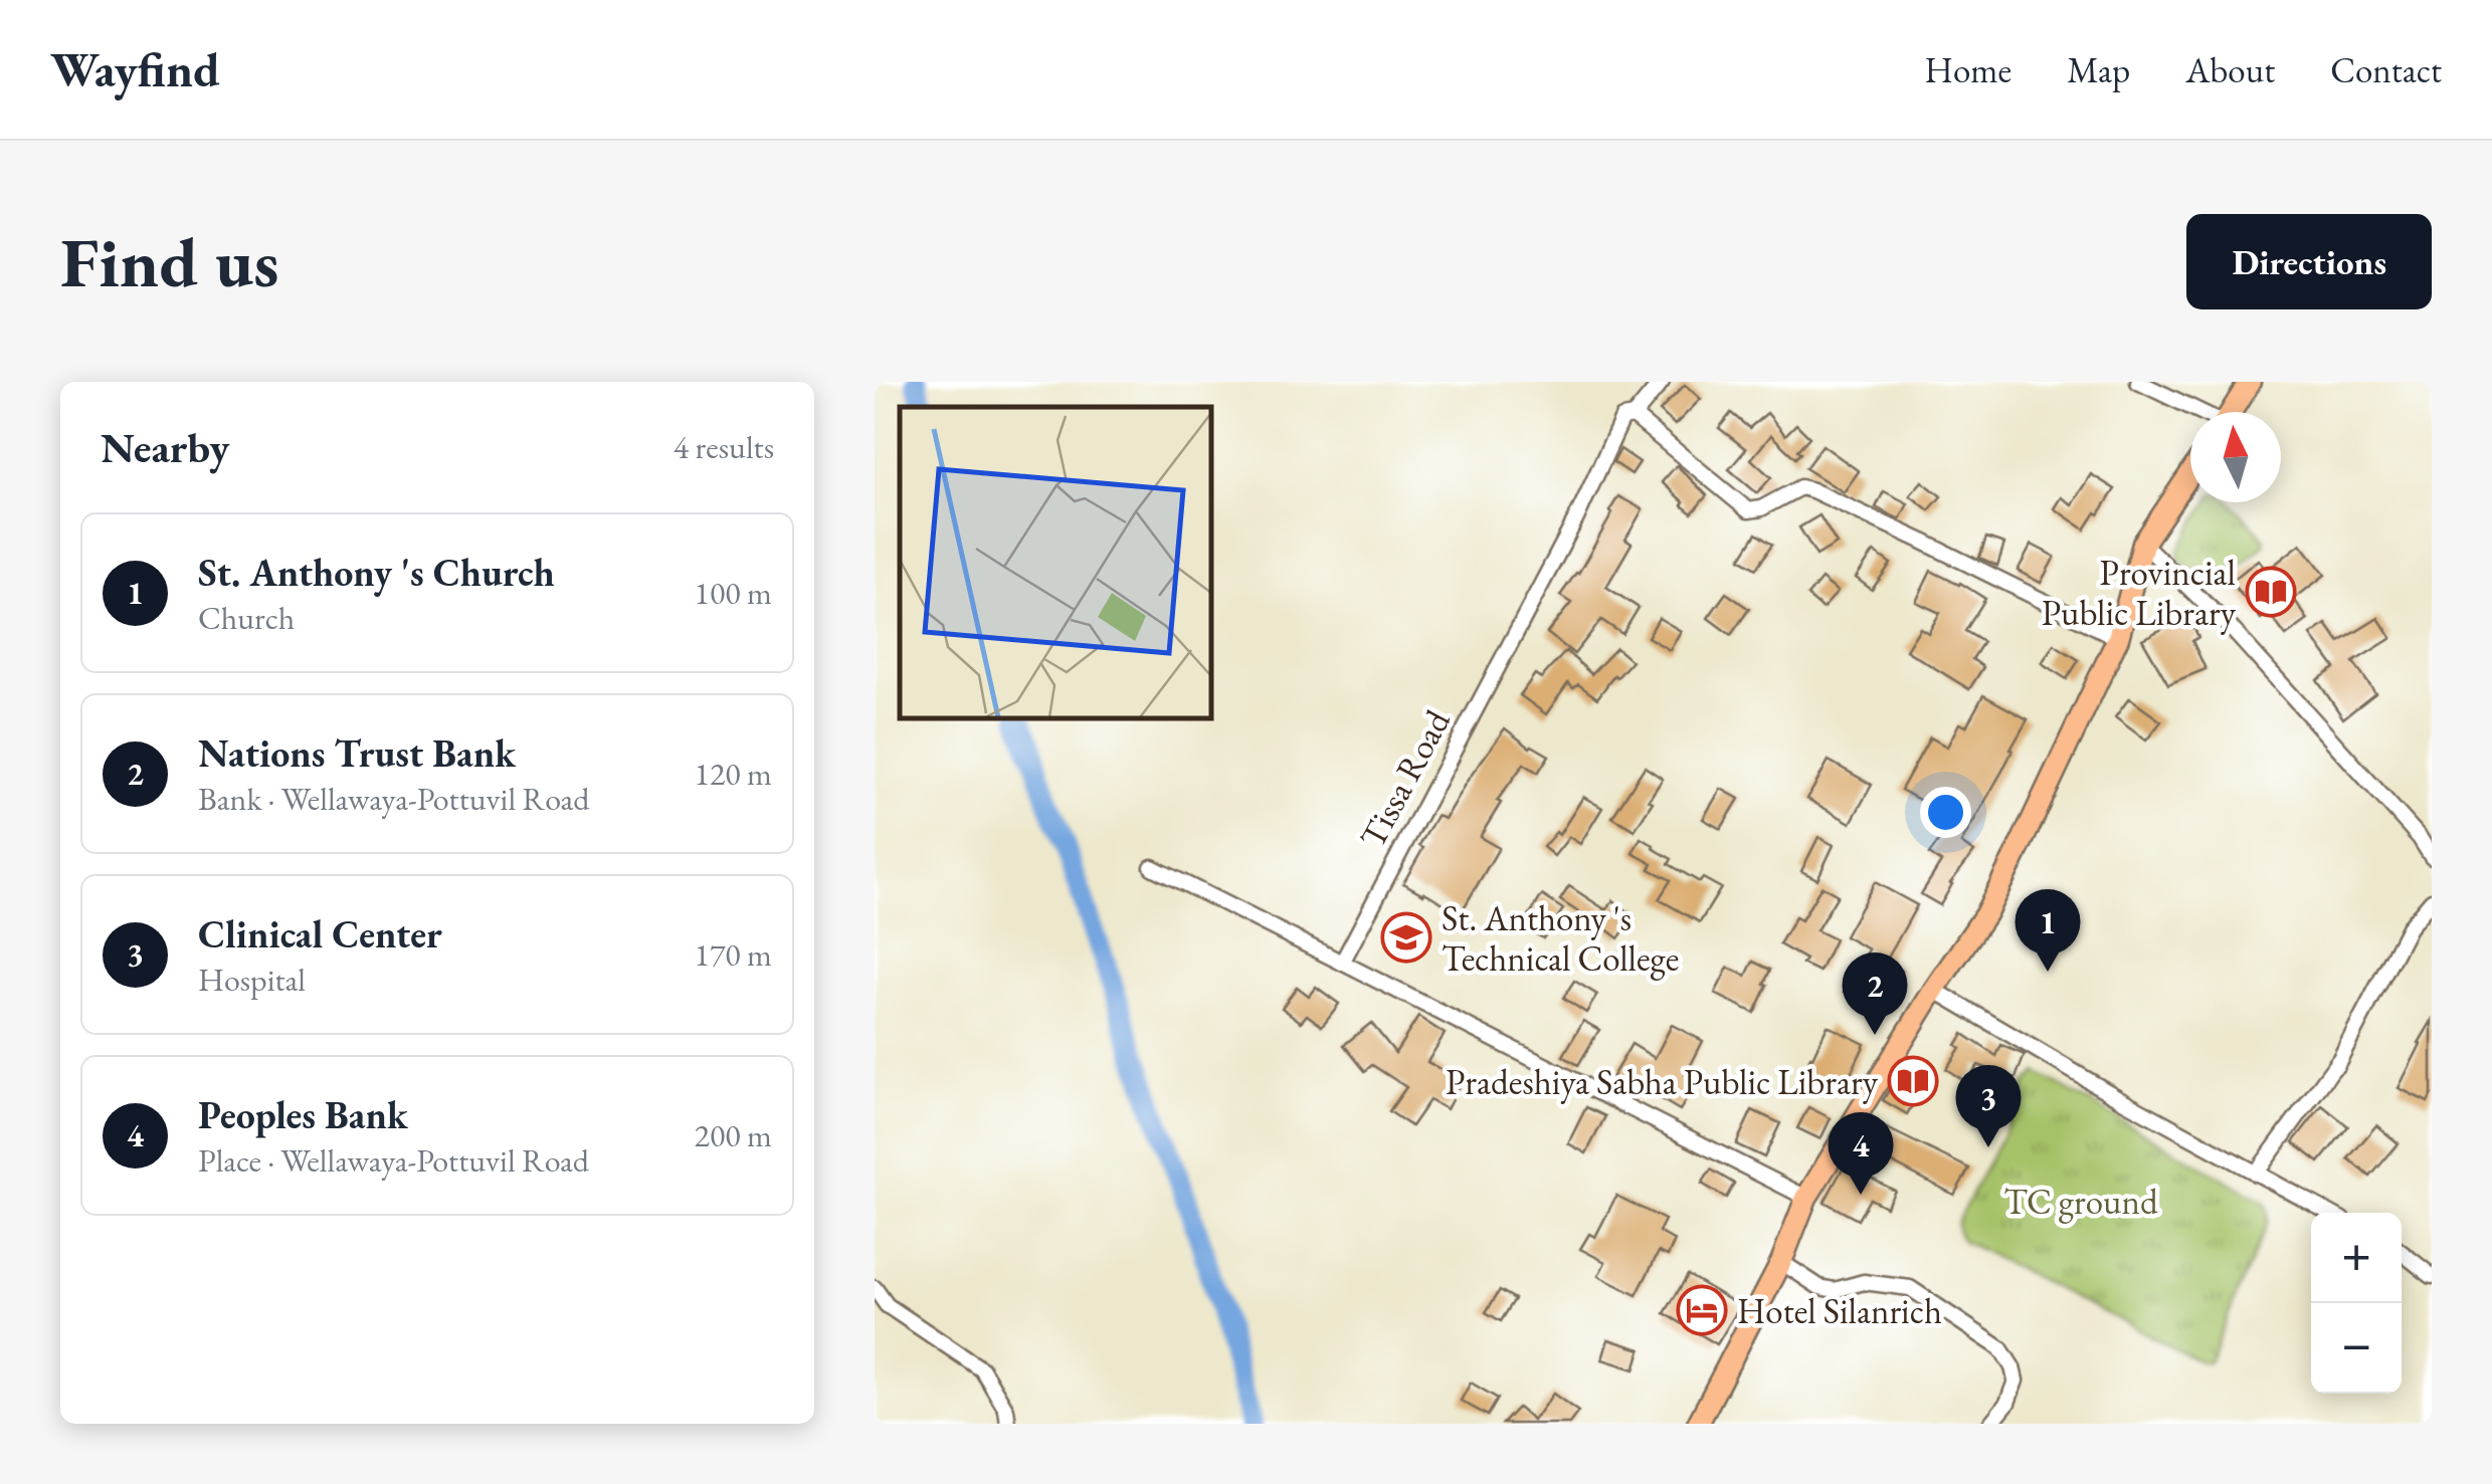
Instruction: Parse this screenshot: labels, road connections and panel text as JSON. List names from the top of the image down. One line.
{"streets":{"street":["Tissa Road"]},"parks":["TC ground"],"places":{"library":["Provincial Public Library","Pradeshiya Sabha Public Library"],"school or university":["St. Anthony 's Technical College"],"hotel":["Hotel Silanrich"]},"north":"top","page":{"header":"Wayfind","nav":["Home","Map","About","Contact"],"buttons":"Directions","title":"Find us","heading":["Nearby","4 results"],"list":[{"mark":"1","name":"St. Anthony 's Church","note":"Church","value":"100 m"},{"mark":"2","name":"Nations Trust Bank","note":"Bank · Wellawaya-Pottuvil Road","value":"120 m"},{"mark":"3","name":"Clinical Center","note":"Hospital","value":"170 m"},{"mark":"4","name":"Peoples Bank","note":"Place · Wellawaya-Pottuvil Road","value":"200 m"}],"pins":["1","2","3","4"],"map_buttons":["+","−"]}}
